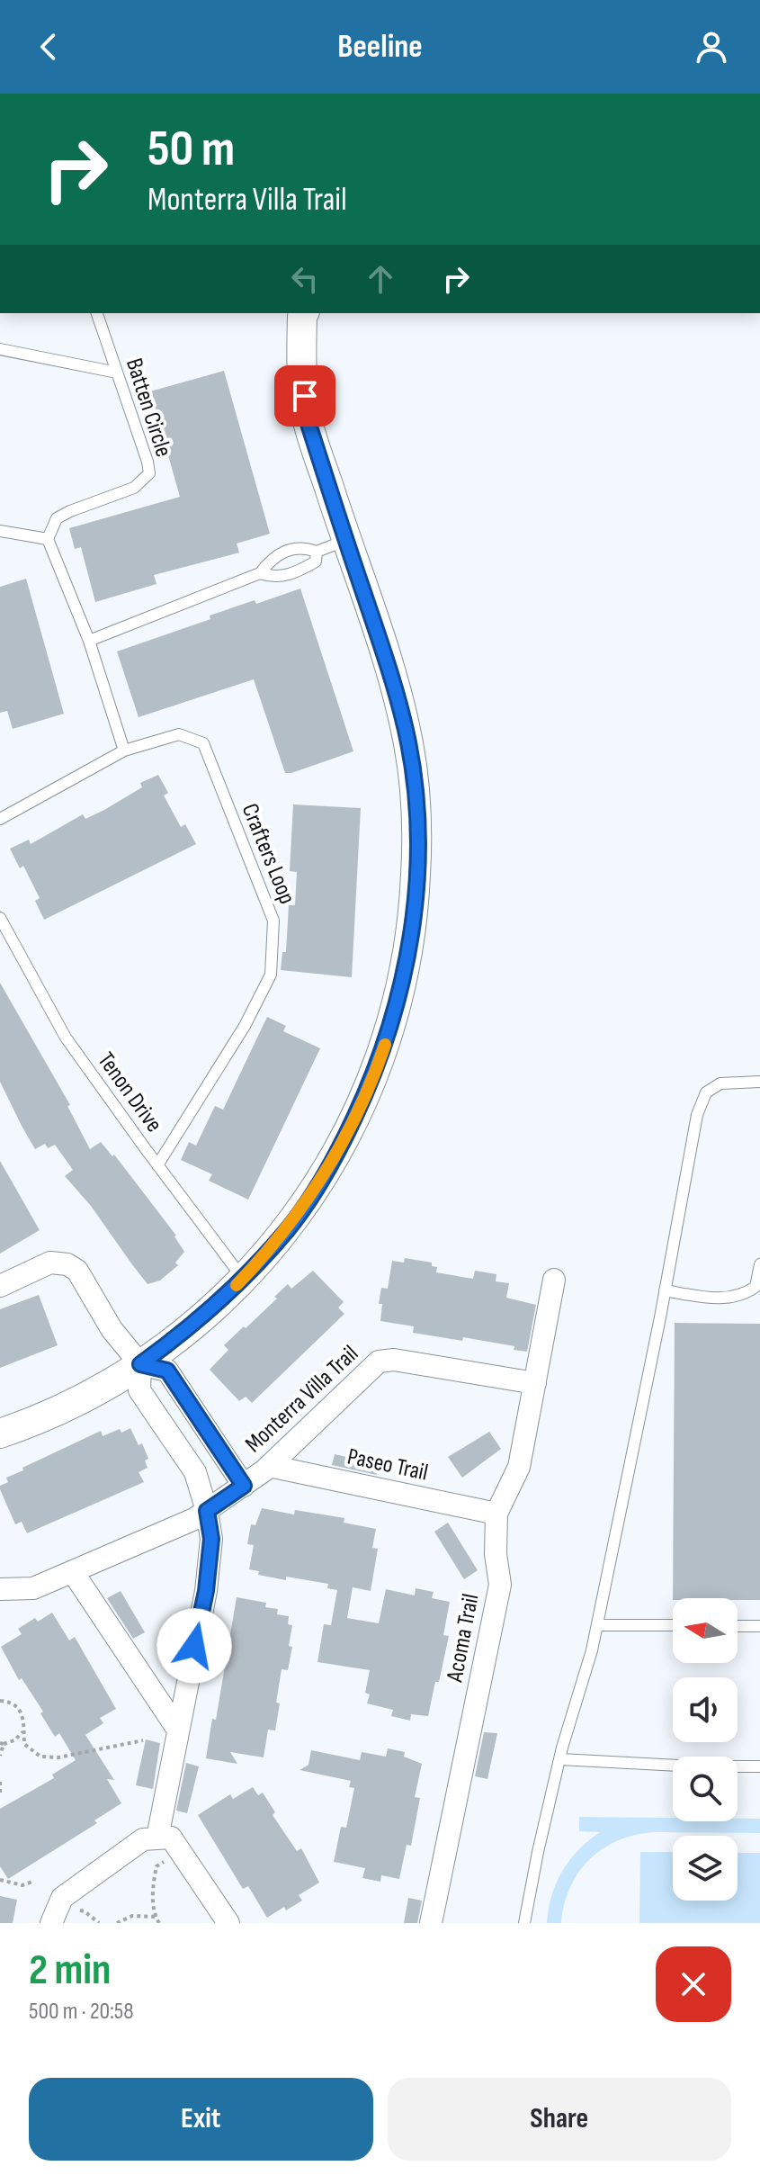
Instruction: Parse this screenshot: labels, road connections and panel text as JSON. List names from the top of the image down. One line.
{"streets":{"street":["Monterra Villa Trail","Paseo Trail","Acoma Trail"],"lane":["Batten Circle","Crafters Loop","Tenon Drive"]},"crossings":[["Crafters Loop","Tenon Drive"],["Monterra Villa Trail","Paseo Trail"],["Monterra Villa Trail","Acoma Trail"],["Paseo Trail","Acoma Trail"]],"north":"left","page":{"header":"Beeline","turn":["50 m","Monterra Villa Trail"],"heading":["2 min","500 m · 20:58"],"buttons":["Exit","Share"]}}
